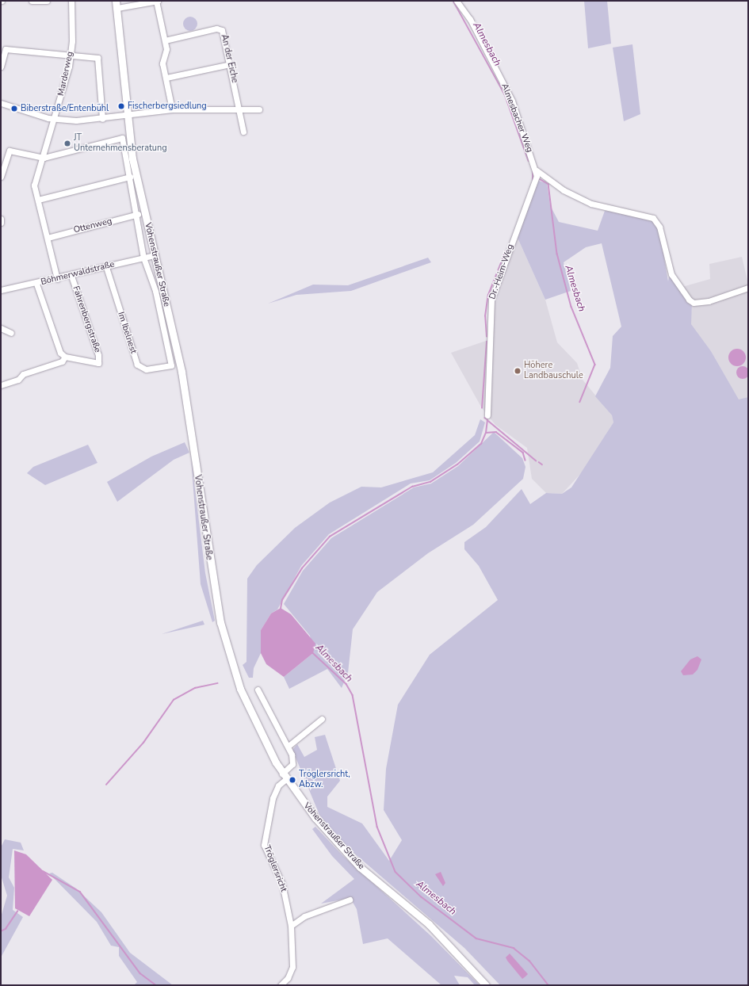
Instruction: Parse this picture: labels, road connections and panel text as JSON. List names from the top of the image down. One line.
{"streets":{"main road":["Vohenstraußer Straße"],"street":["An der Eiche","Marderweg","Almesbacher Weg","Ottenweg","Dr.-Heim-Weg","Böhmerwaldstraße","Fahrenbergstraße","Im Ibelnest","Tröglersricht"]},"crossings":[["Marderweg","Ottenweg"],["Marderweg","Vohenstraußer Straße"],["Marderweg","Böhmerwaldstraße"],["Almesbacher Weg","Dr.-Heim-Weg"],["Ottenweg","Vohenstraußer Straße"],["Vohenstraußer Straße","Böhmerwaldstraße"],["Vohenstraußer Straße","Im Ibelnest"],["Vohenstraußer Straße","Tröglersricht"],["Böhmerwaldstraße","Fahrenbergstraße"],["Böhmerwaldstraße","Im Ibelnest"]],"water":["Almesbach"],"places":["Fischerbergsiedlung","Biberstraße/Entenbühl","JT Unternehmensberatung","Höhere Landbauschule","Tröglersricht, Abzw."]}
